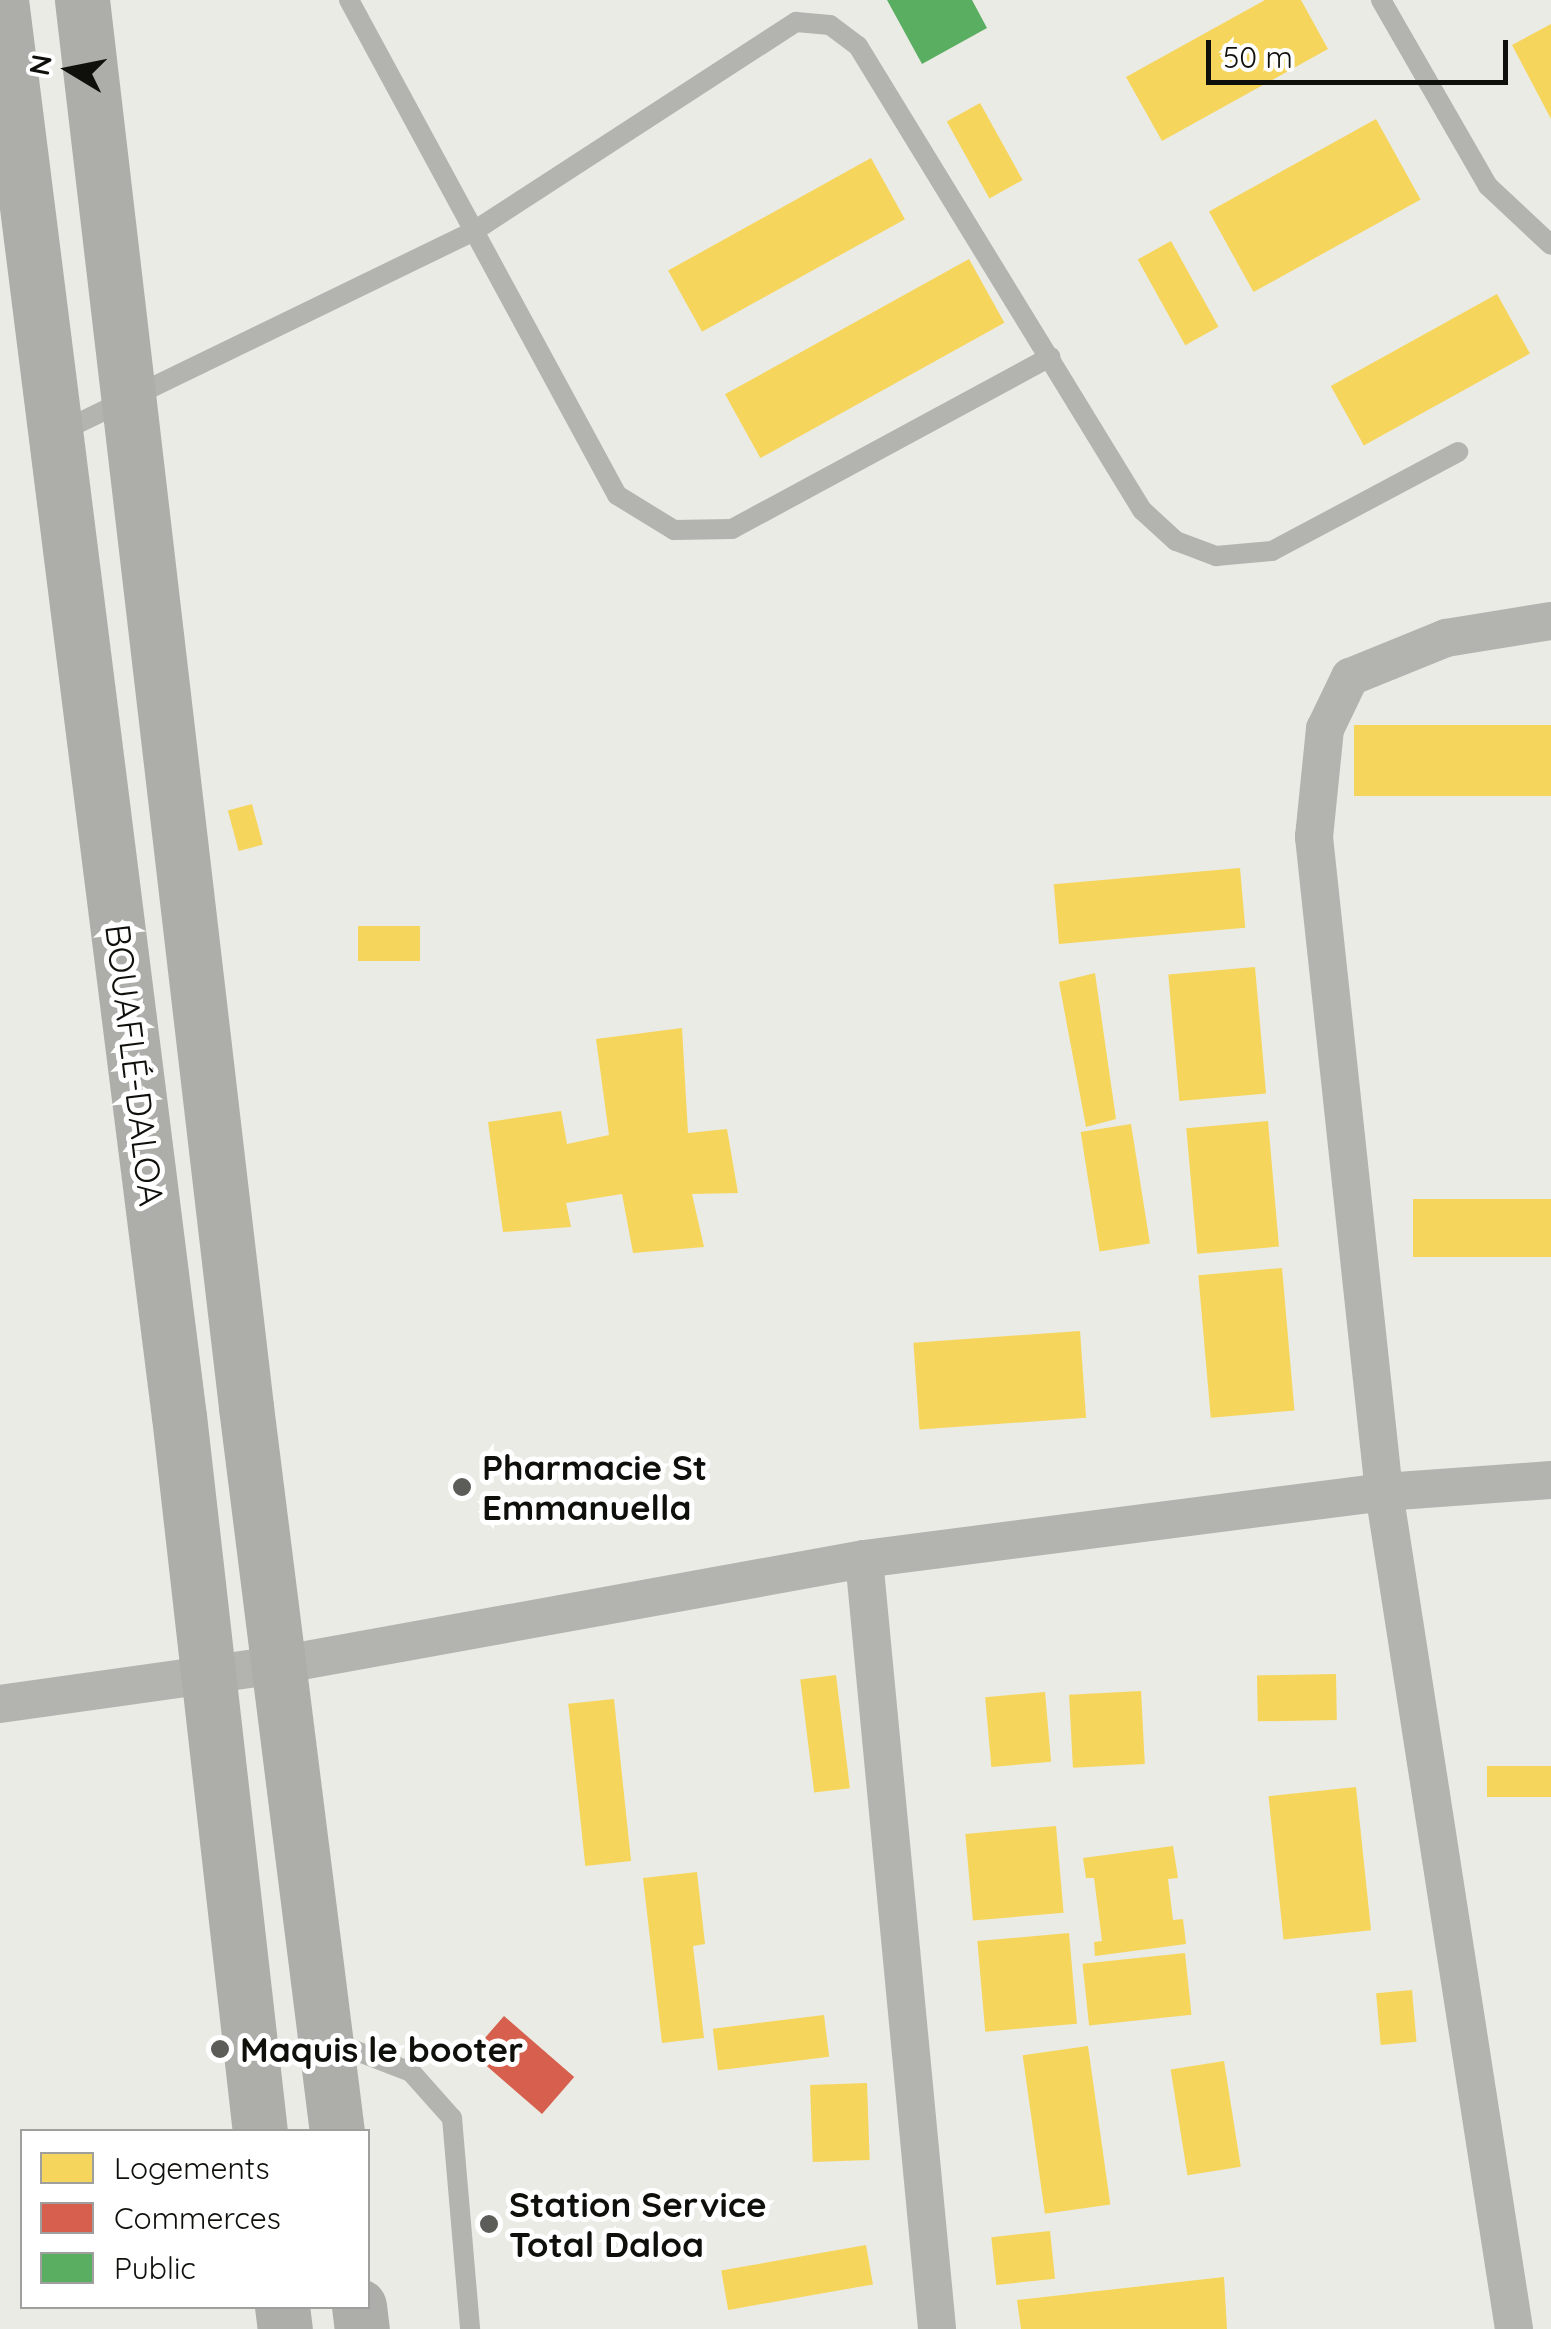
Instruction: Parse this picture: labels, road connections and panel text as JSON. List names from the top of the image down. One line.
{"streets":{"highway":["BOUAFLÉ-DALOA"]},"places":["Pharmacie St Emmanuella","Maquis le booter","Station Service Total Daloa"],"legend":["Logements","Commerces","Public"],"scale_bar":"50 m","north":"left"}
